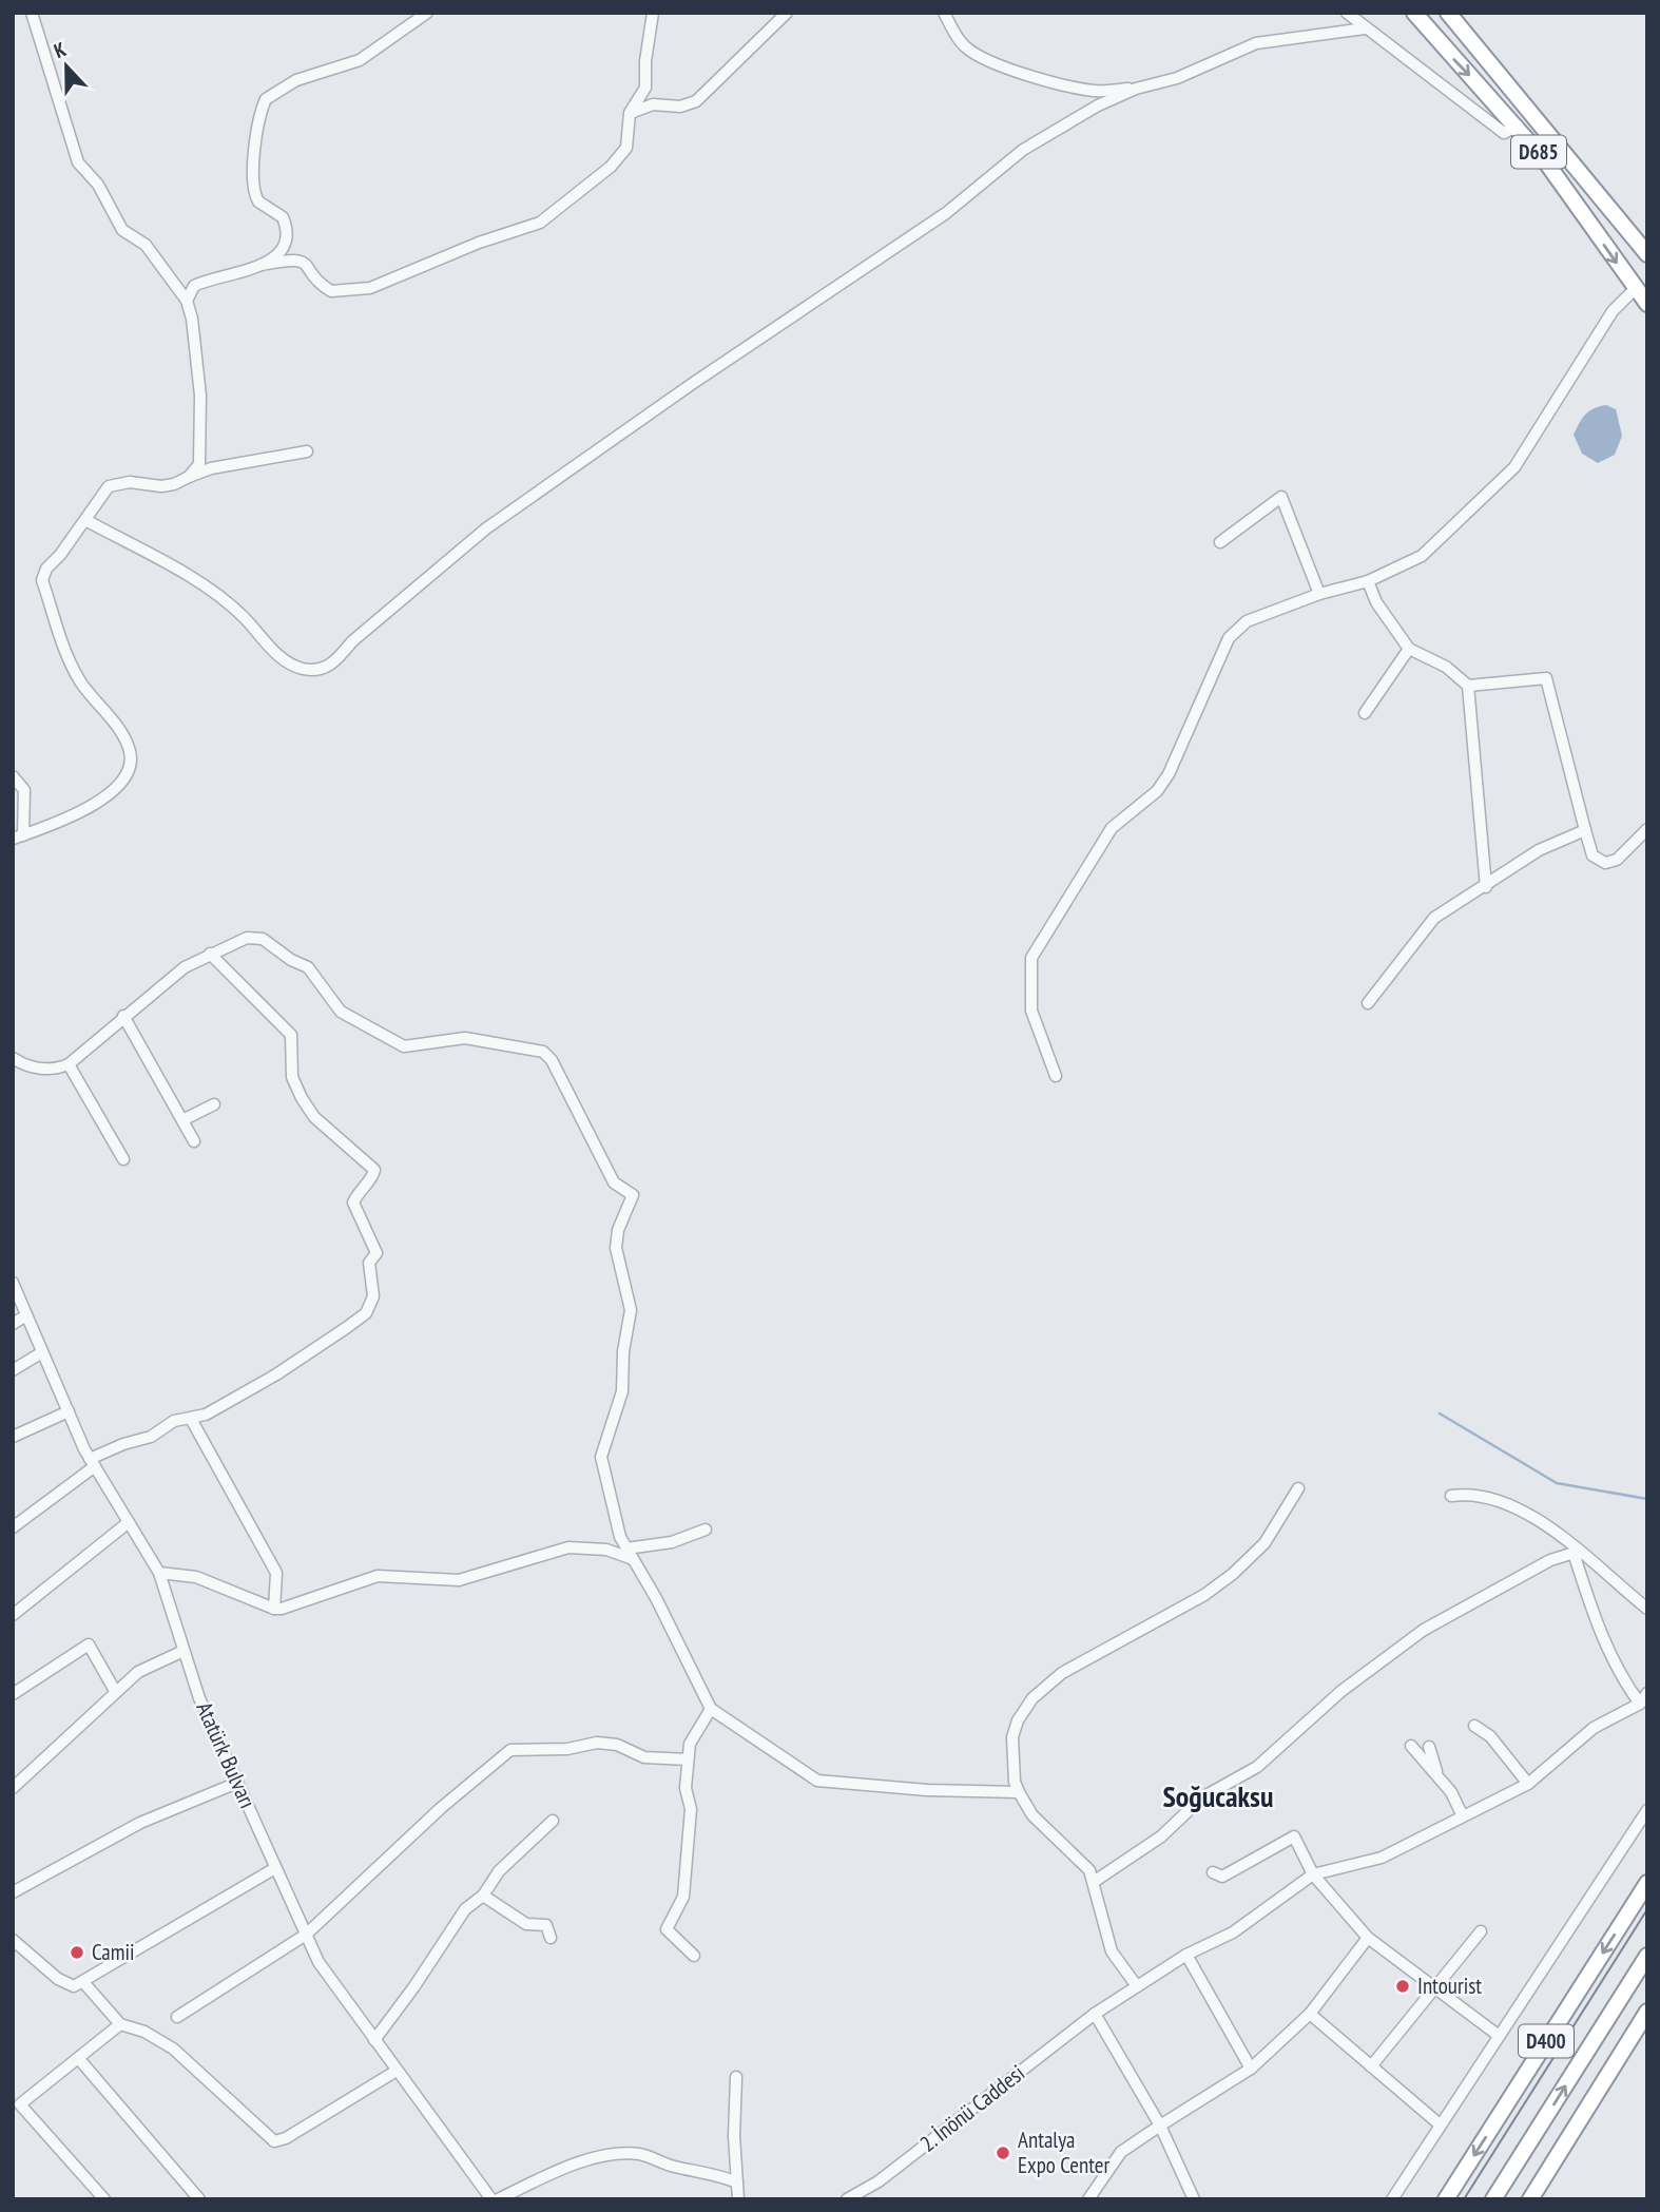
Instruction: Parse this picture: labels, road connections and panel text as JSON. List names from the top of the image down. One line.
{"streets":{"highway":["D685","D400"],"street":["Atatürk Bulvarı","2. İnönü Caddesi"]},"districts":["Soğucaksu"],"places":["Camii","Intourist","Antalya Expo Center"],"north":"top"}
